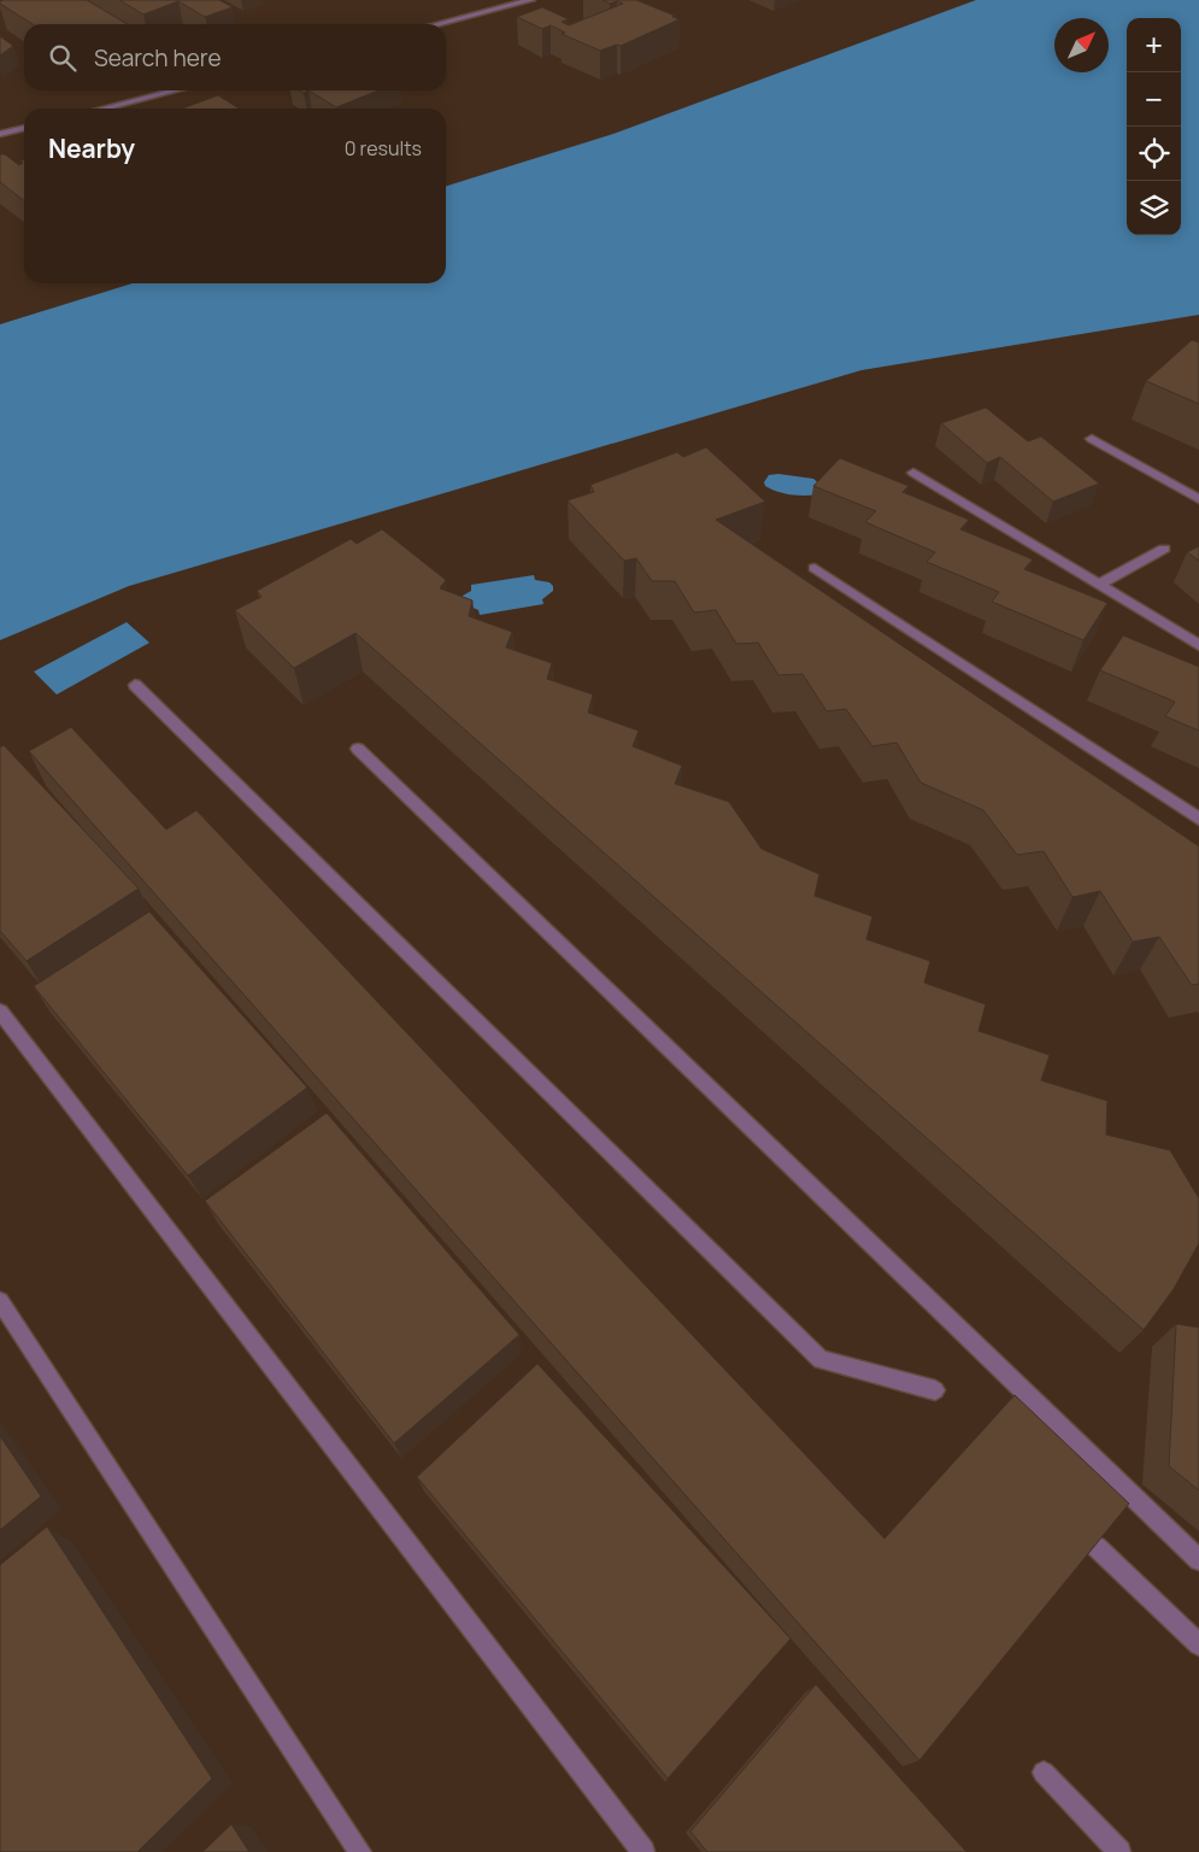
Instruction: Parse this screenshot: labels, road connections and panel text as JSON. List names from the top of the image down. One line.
{"north":"top right","page":{"map_buttons":["+","−"],"search":"Search here","heading":["Nearby","0 results"]}}
